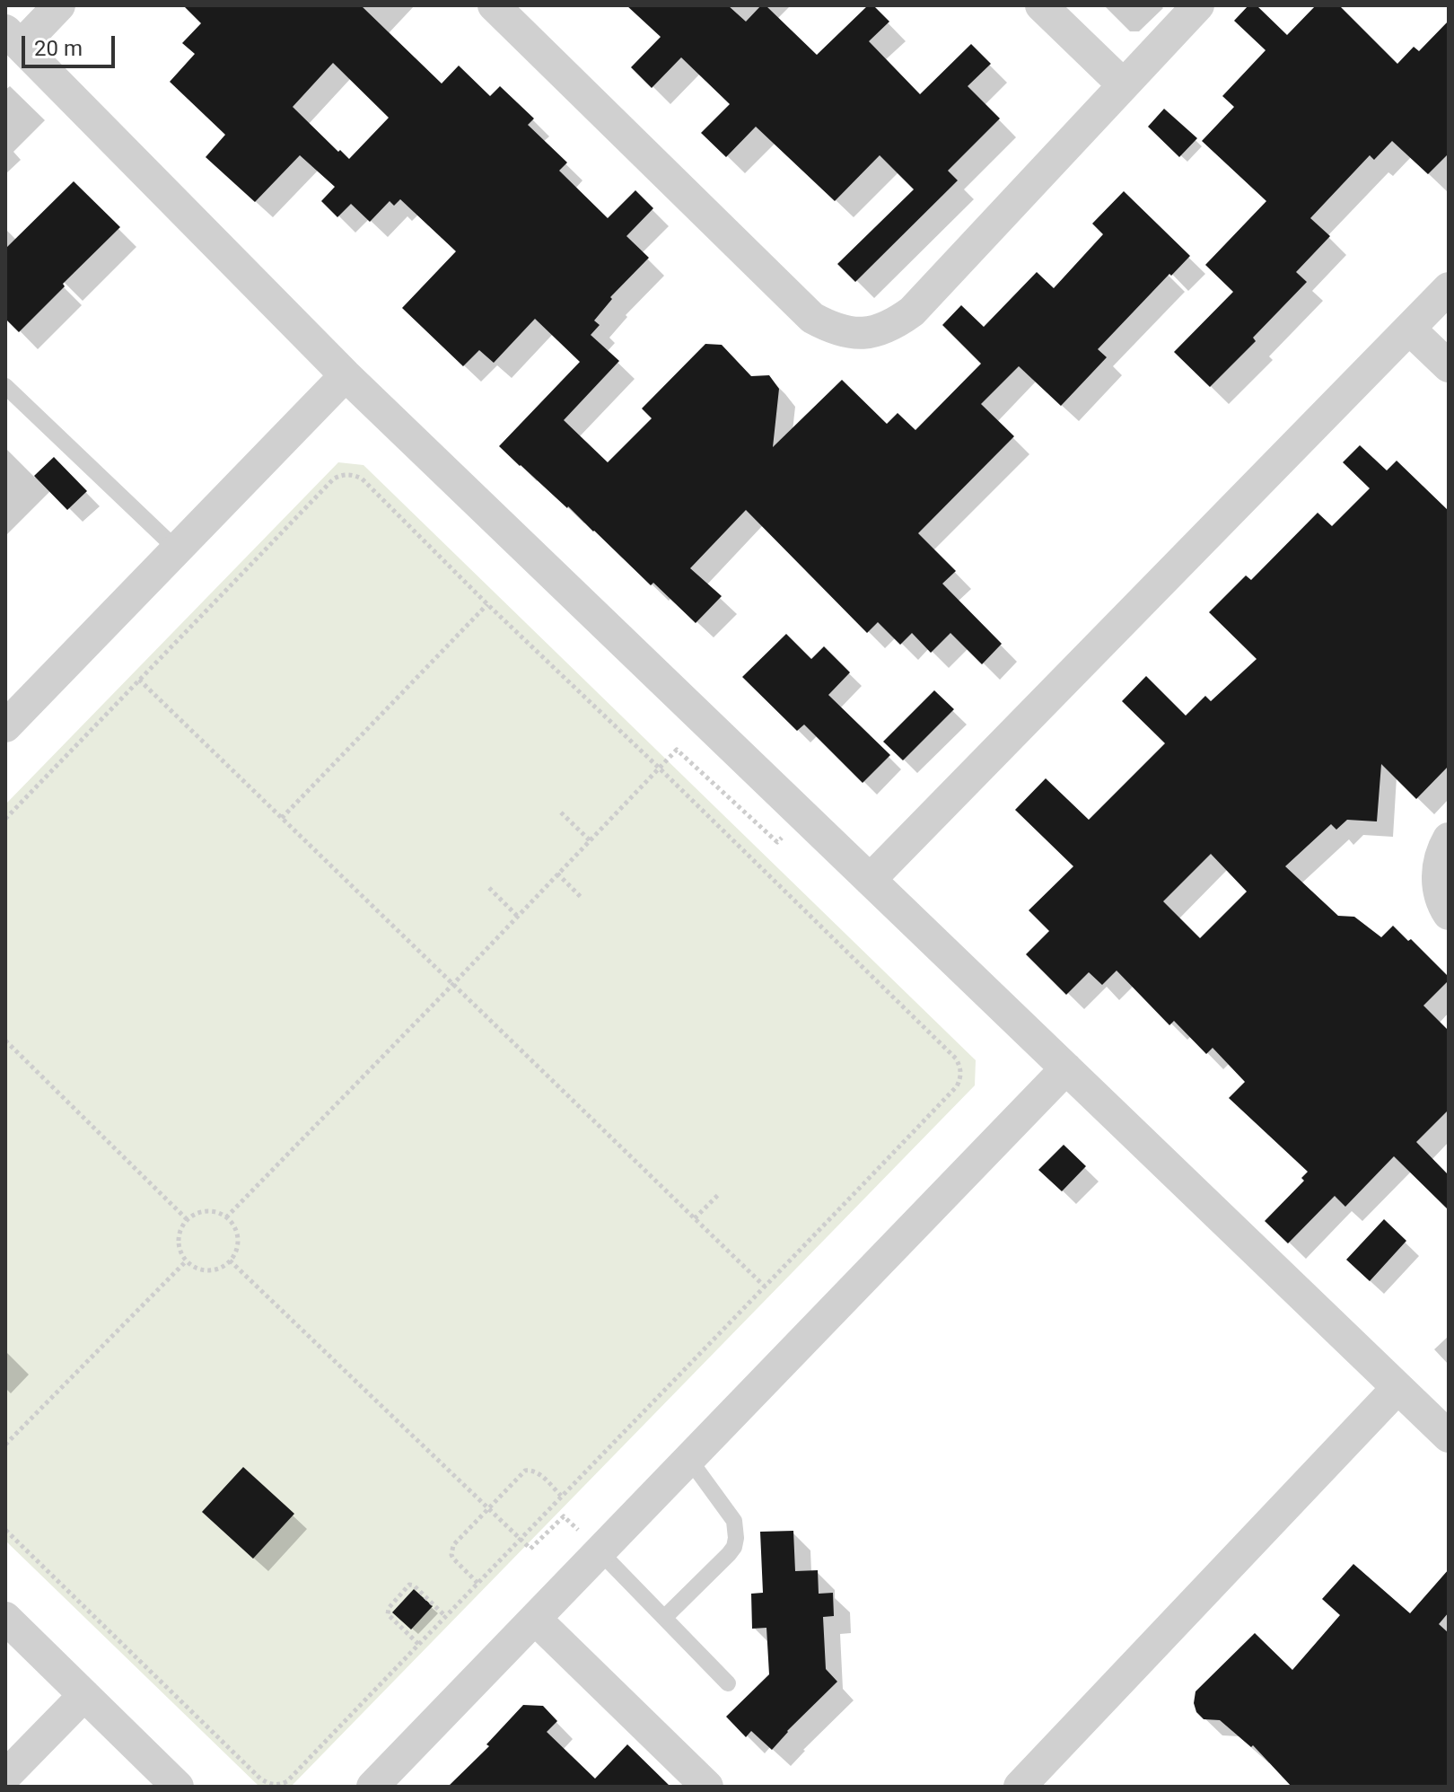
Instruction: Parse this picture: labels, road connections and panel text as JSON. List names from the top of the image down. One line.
{"scale_bar":"20 m"}
